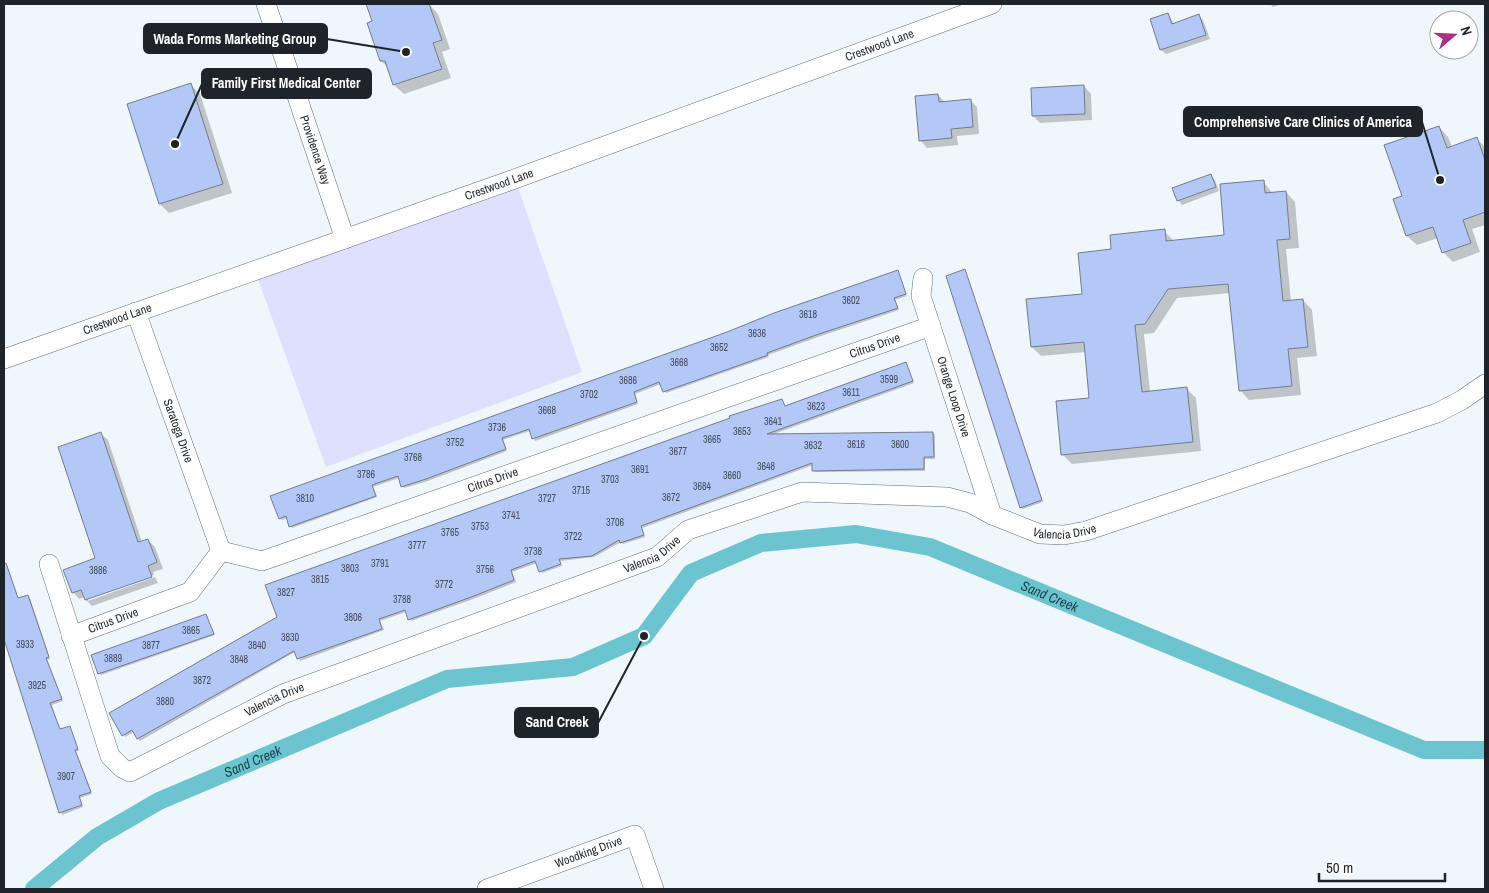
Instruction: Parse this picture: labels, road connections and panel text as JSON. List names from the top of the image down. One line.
{"streets":{"street":["Crestwood Lane","Providence Way","Citrus Drive","Orange Loop Drive","Saratoga Drive","Valencia Drive","Woodking Drive"]},"crossings":[["Crestwood Lane","Providence Way"],["Crestwood Lane","Saratoga Drive"],["Citrus Drive","Orange Loop Drive"],["Citrus Drive","Saratoga Drive"],["Citrus Drive","Valencia Drive"],["Orange Loop Drive","Valencia Drive"]],"water":["Sand Creek"],"places":["Wada Forms Marketing Group","Family First Medical Center","Comprehensive Care Clinics of America","Sand Creek"],"house_numbers":["3602","3618","3636","3652","3668","3599","3686","3611","3702","3623","3668","3641","3736","3653","3665","3752","3616","3600","3632","3677","3768","3648","3691","3786","3660","3703","3684","3715","3672","3810","3727","3741","3706","3753","3765","3722","3777","3738","3791","3803","3756","3886","3815","3772","3827","3788","3806","3865","3830","3933","3877","3840","3889","3848","3872","3925","3880","3907"],"scale_bar":"50 m","north":"right"}
